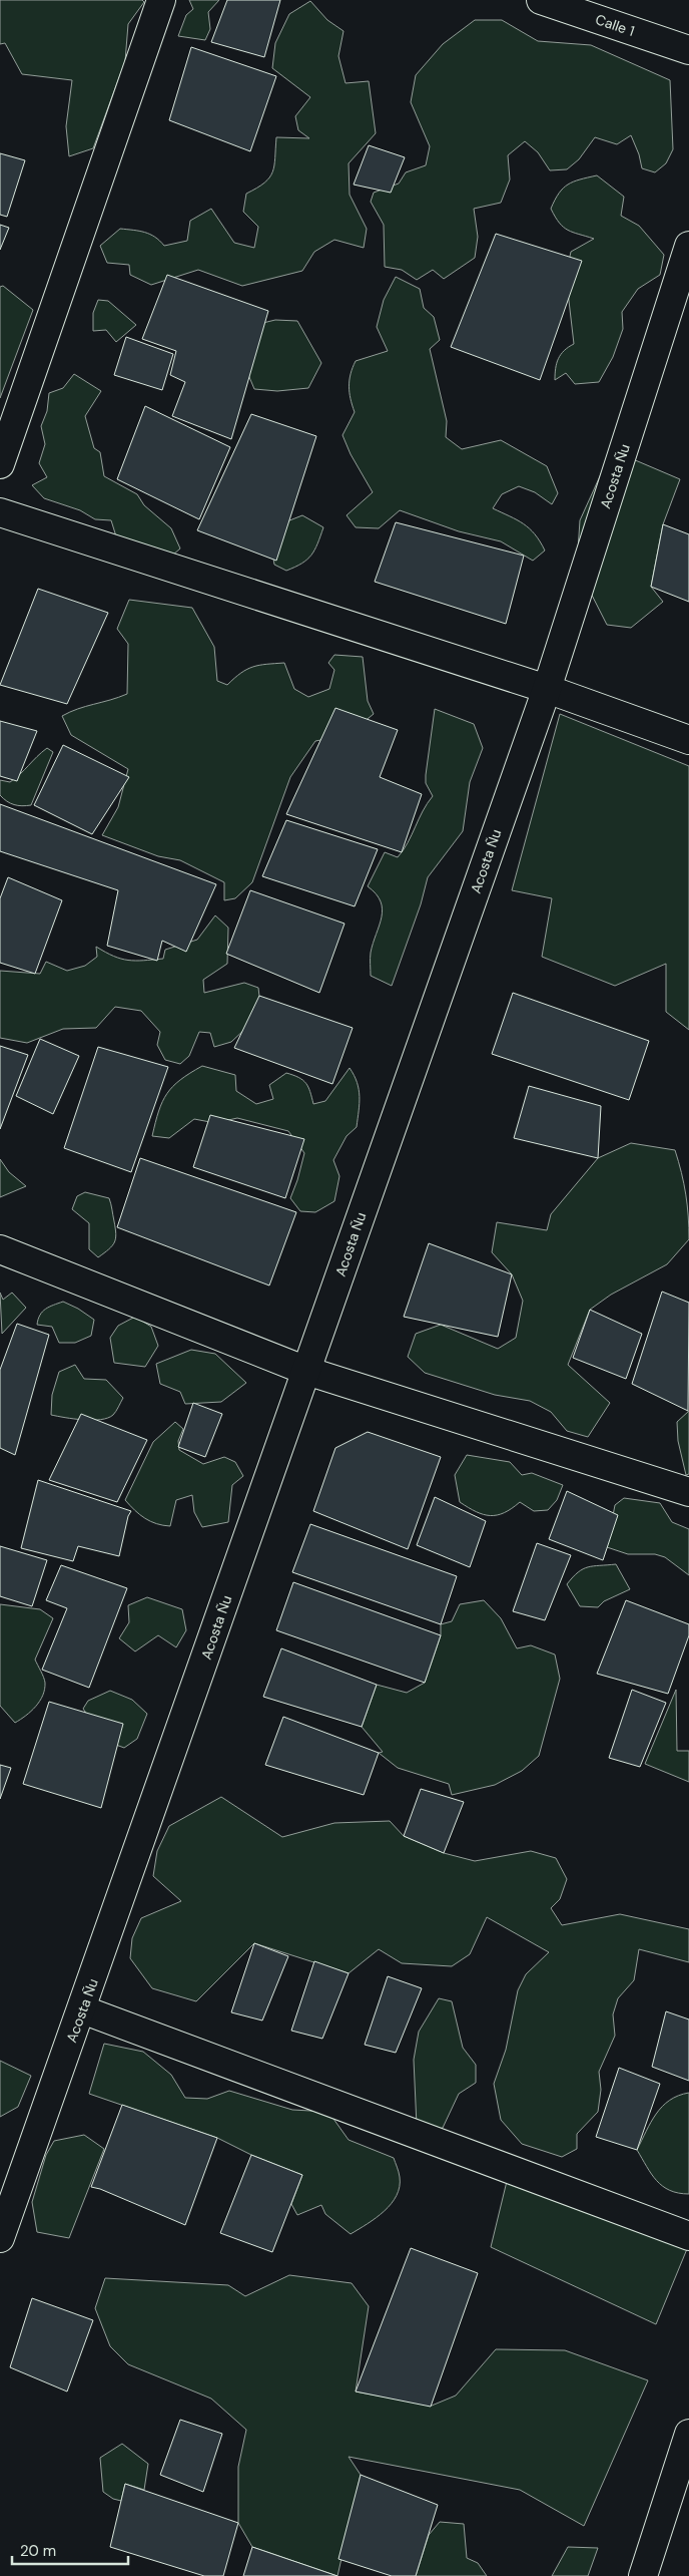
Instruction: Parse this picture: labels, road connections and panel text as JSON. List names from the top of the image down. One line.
{"streets":{"street":["Calle 1","Acosta Ñu"]},"scale_bar":"20 m"}
